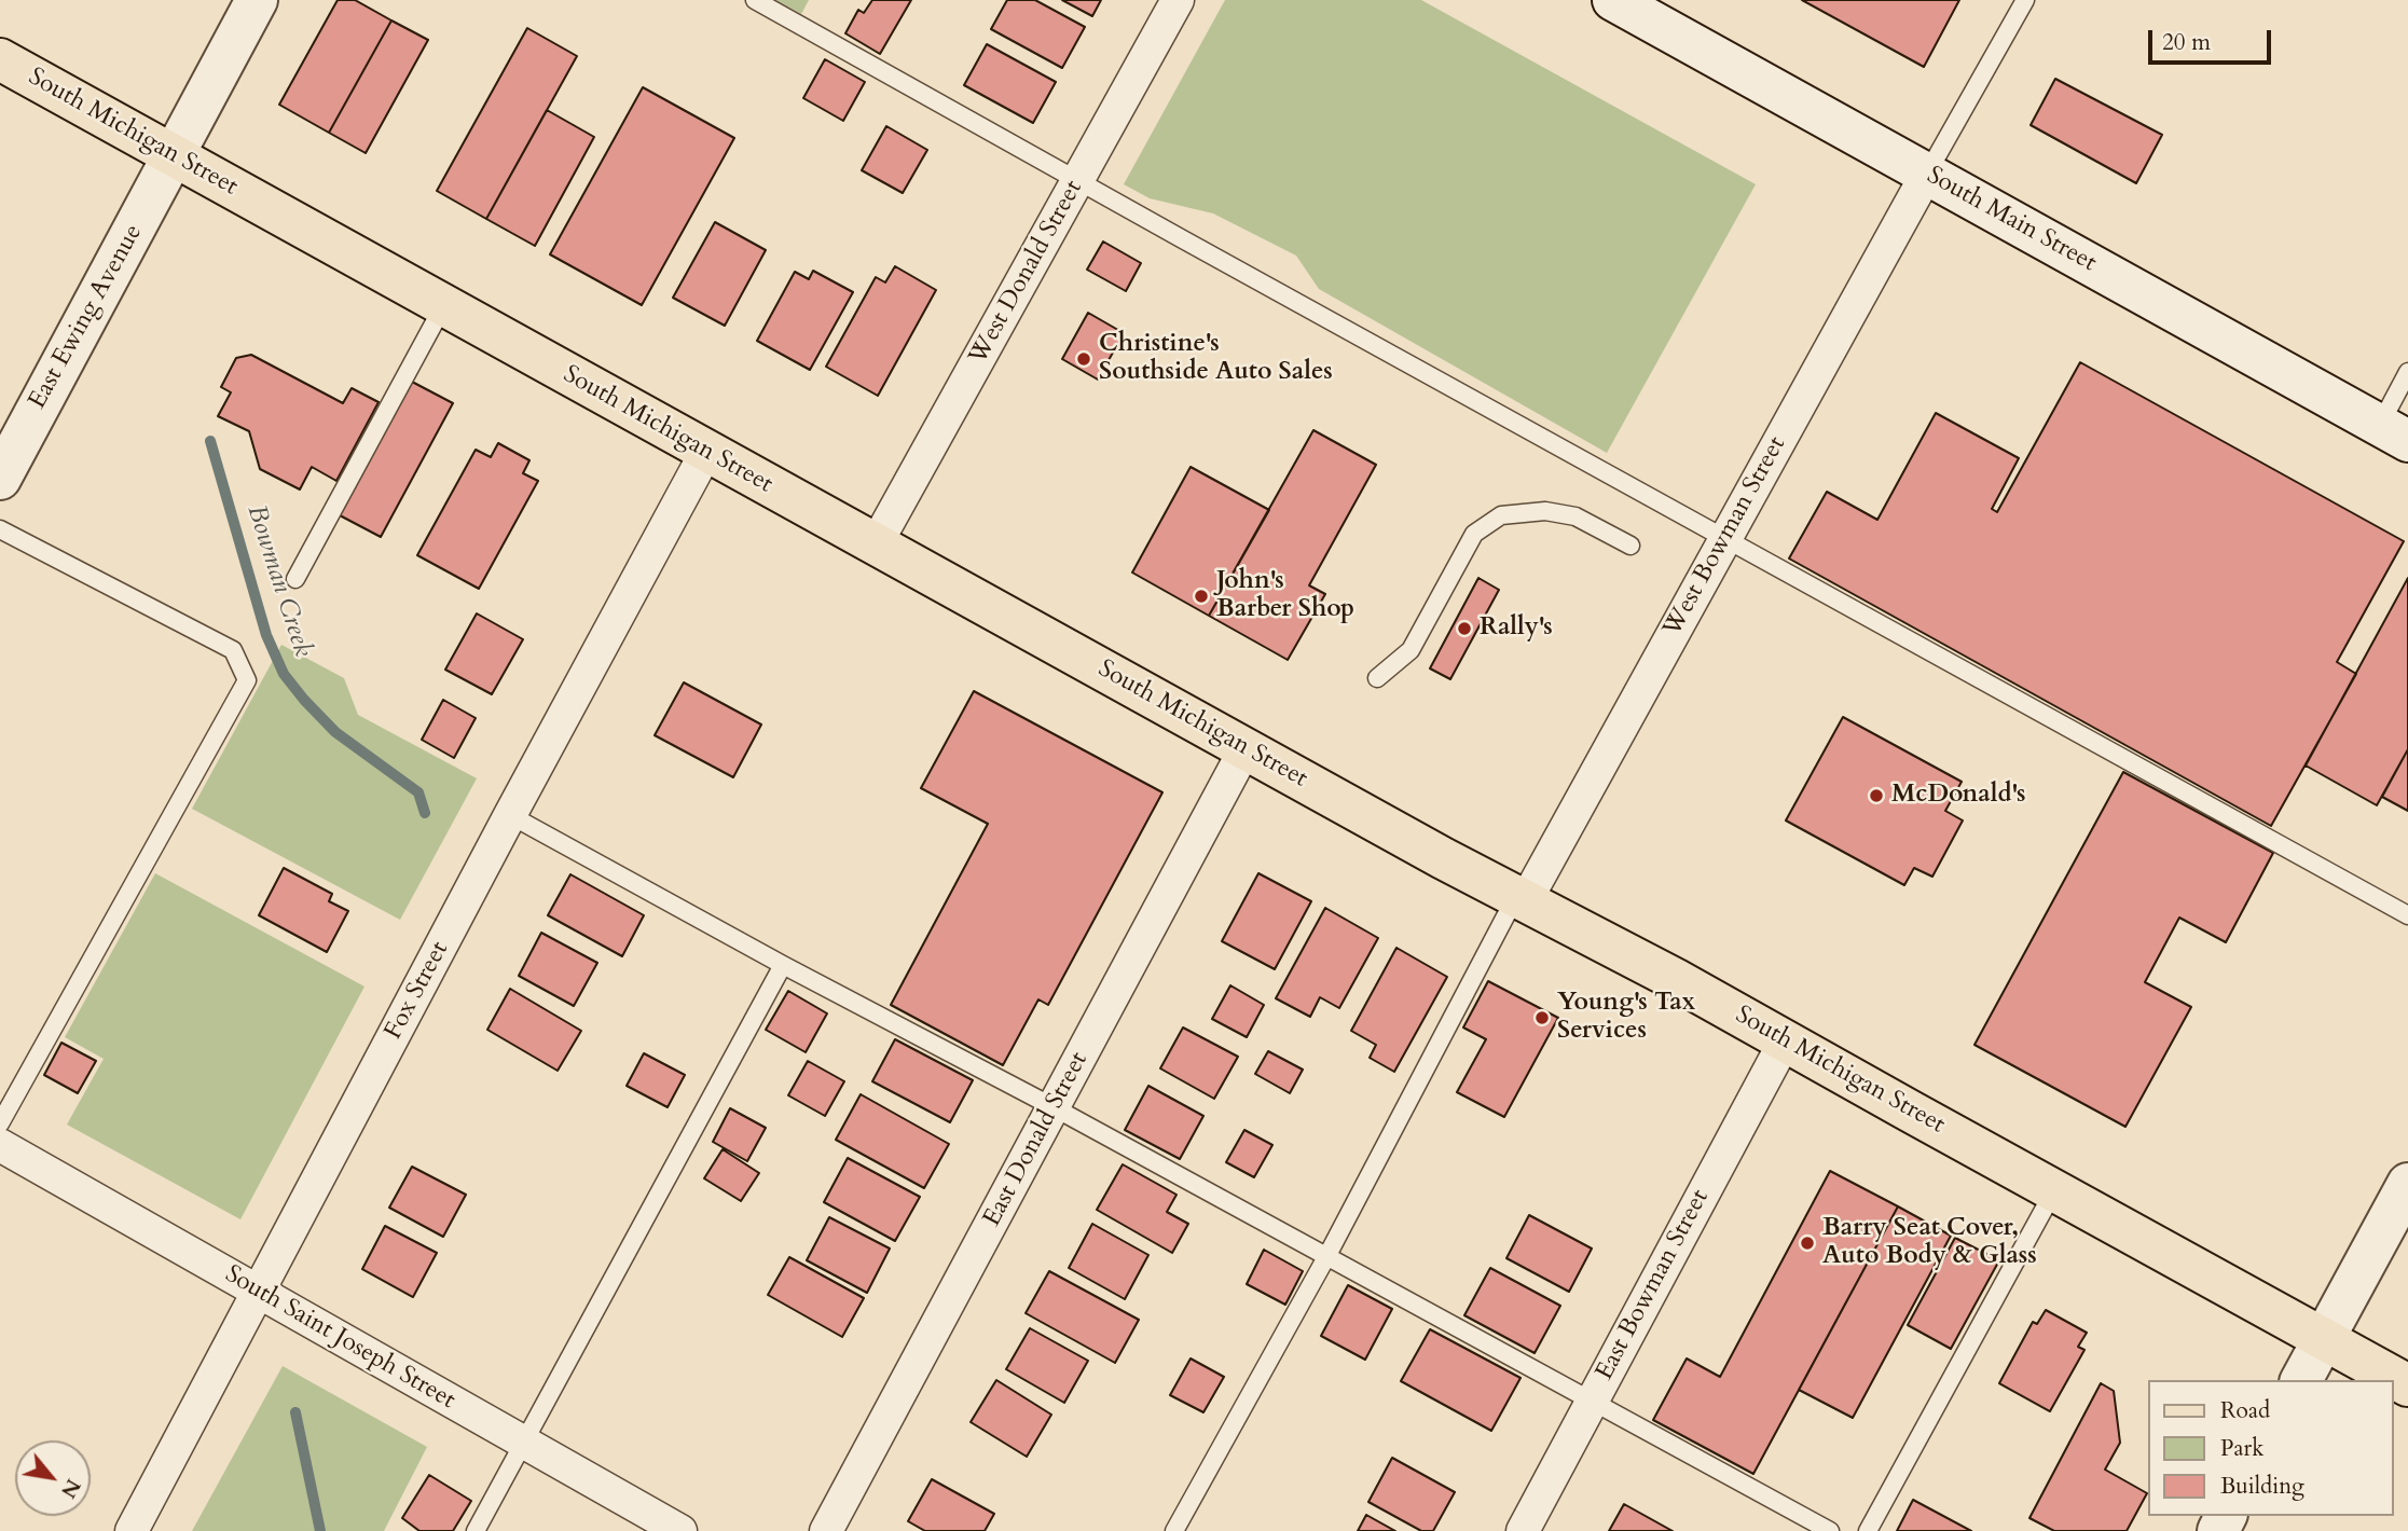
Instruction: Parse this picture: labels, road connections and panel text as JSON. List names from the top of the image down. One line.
{"streets":{"main road":["South Michigan Street","South Main Street","East Ewing Avenue"],"street":["West Donald Street","West Bowman Street","Fox Street","East Donald Street","East Bowman Street","South Saint Joseph Street"]},"crossings":[["South Michigan Street","West Donald Street"],["South Michigan Street","East Ewing Avenue"],["South Michigan Street","West Bowman Street"],["South Michigan Street","Fox Street"],["South Michigan Street","East Donald Street"],["South Michigan Street","East Bowman Street"],["South Main Street","West Bowman Street"],["Fox Street","South Saint Joseph Street"]],"water":["Bowman Creek"],"places":["Christine's Southside Auto Sales","John's Barber Shop","Rally's","McDonald's","Young's Tax Services","Barry Seat Cover, Auto Body & Glass"],"legend":["Road","Park","Building"],"scale_bar":"20 m","north":"bottom right"}
